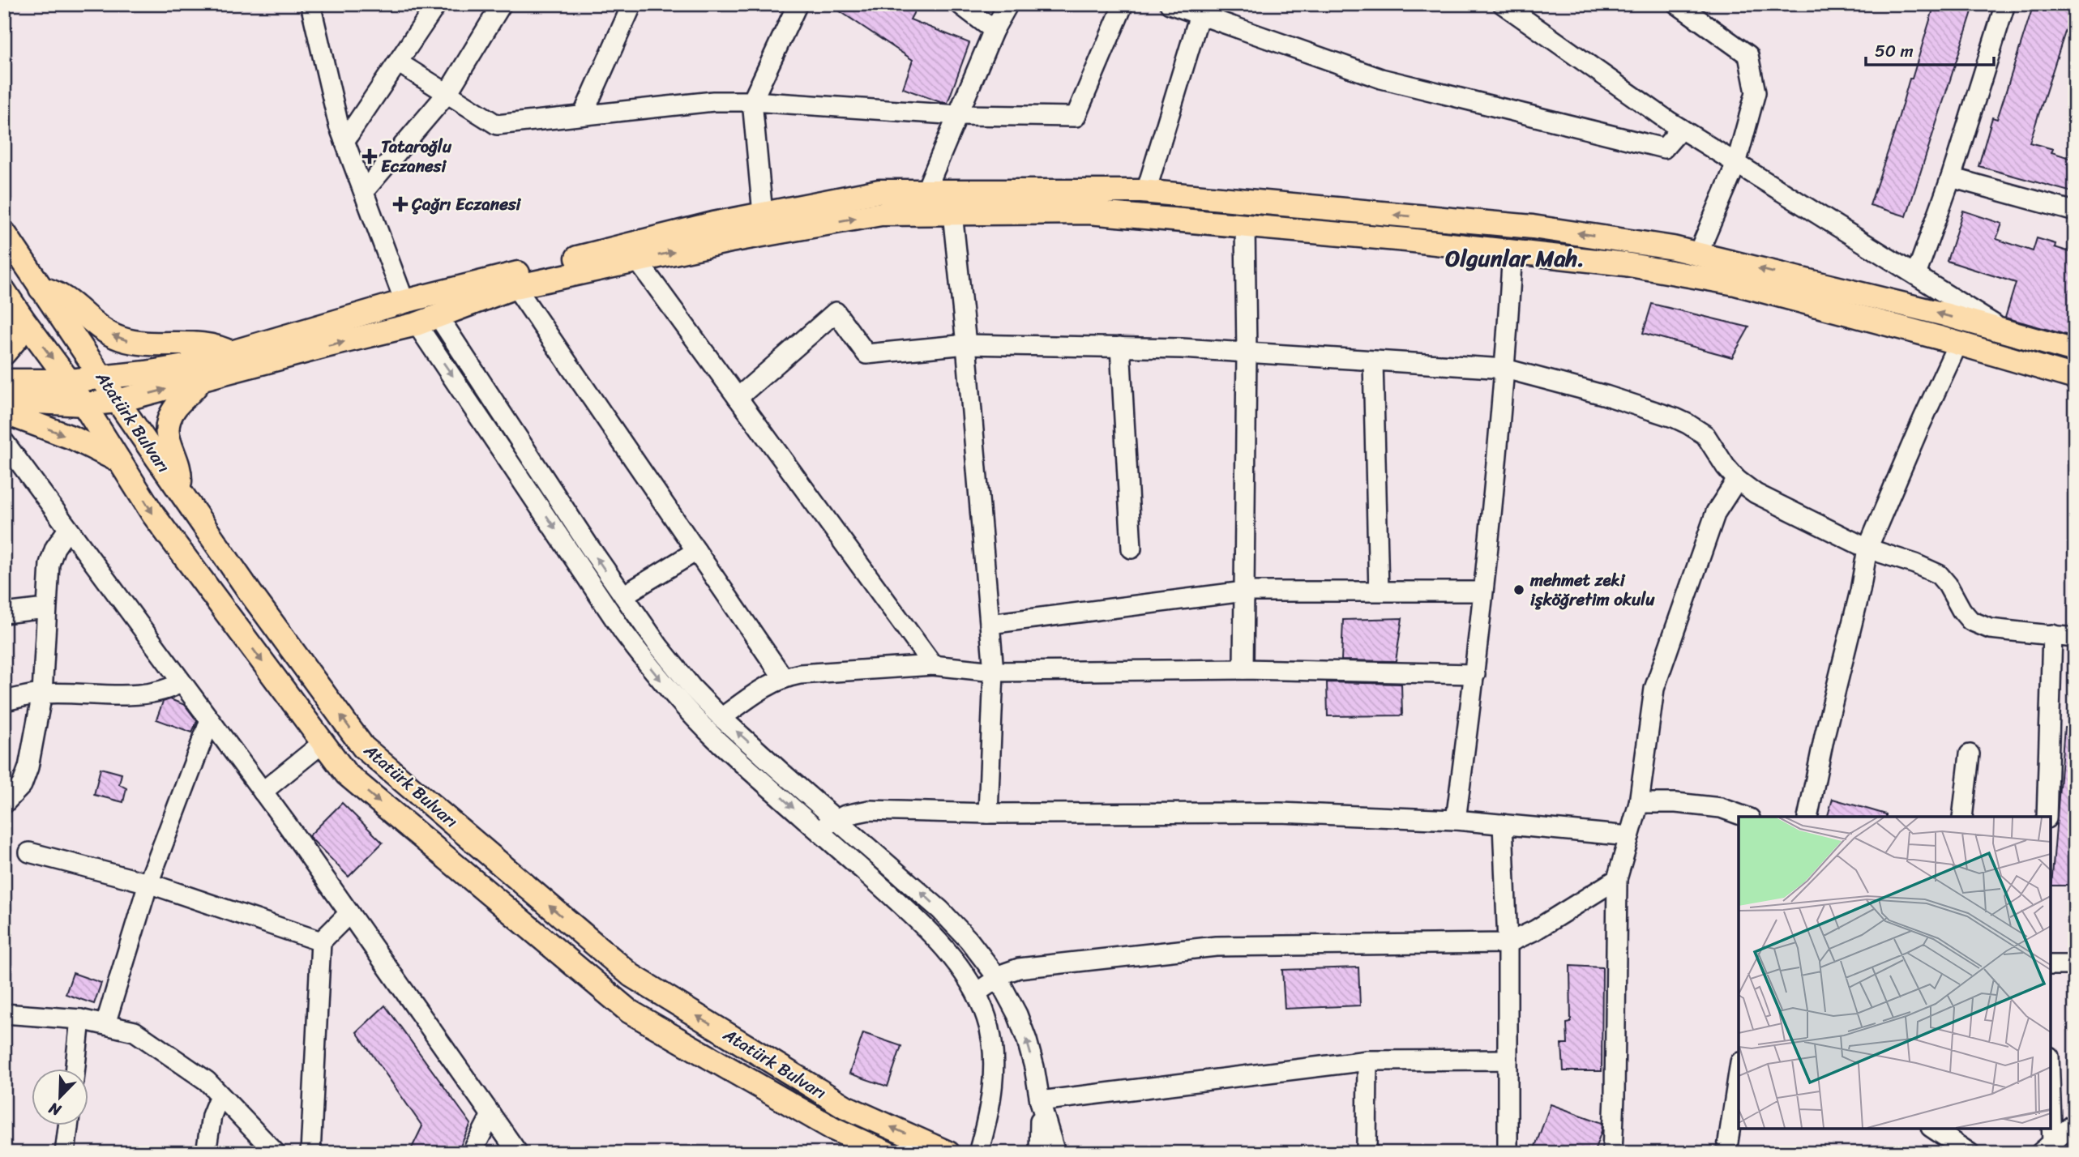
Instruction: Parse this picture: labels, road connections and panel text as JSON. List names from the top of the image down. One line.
{"streets":{"main road":["Atatürk Bulvarı"]},"districts":["Olgunlar Mah."],"places":{"health":["Tataroğlu Eczanesi","Çağrı Eczanesi"],"other":["mehmet zeki işköğretim okulu"]},"scale_bar":"50 m","north":"bottom left"}
